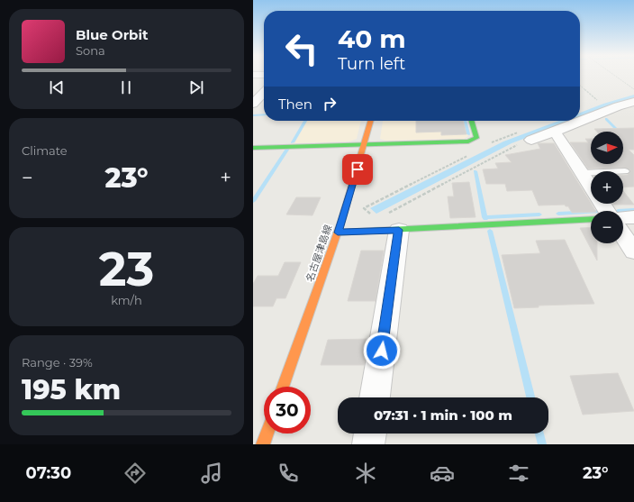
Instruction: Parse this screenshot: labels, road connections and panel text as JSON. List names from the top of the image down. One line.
{"streets":{"street":["名古屋津島線"]},"north":"right","page":{"turn":["40 m","Turn left"],"song":["Blue Orbit","Sona"],"then":"Then","tile":["Climate",["23","km/h"],["Range · 39%","195 km"]],"map_buttons":["+","−"],"heat":["−","23°","+"],"limit":"30","trip":"07:31 · 1 min · 100 m","tabs":["07:30","23°"]}}
